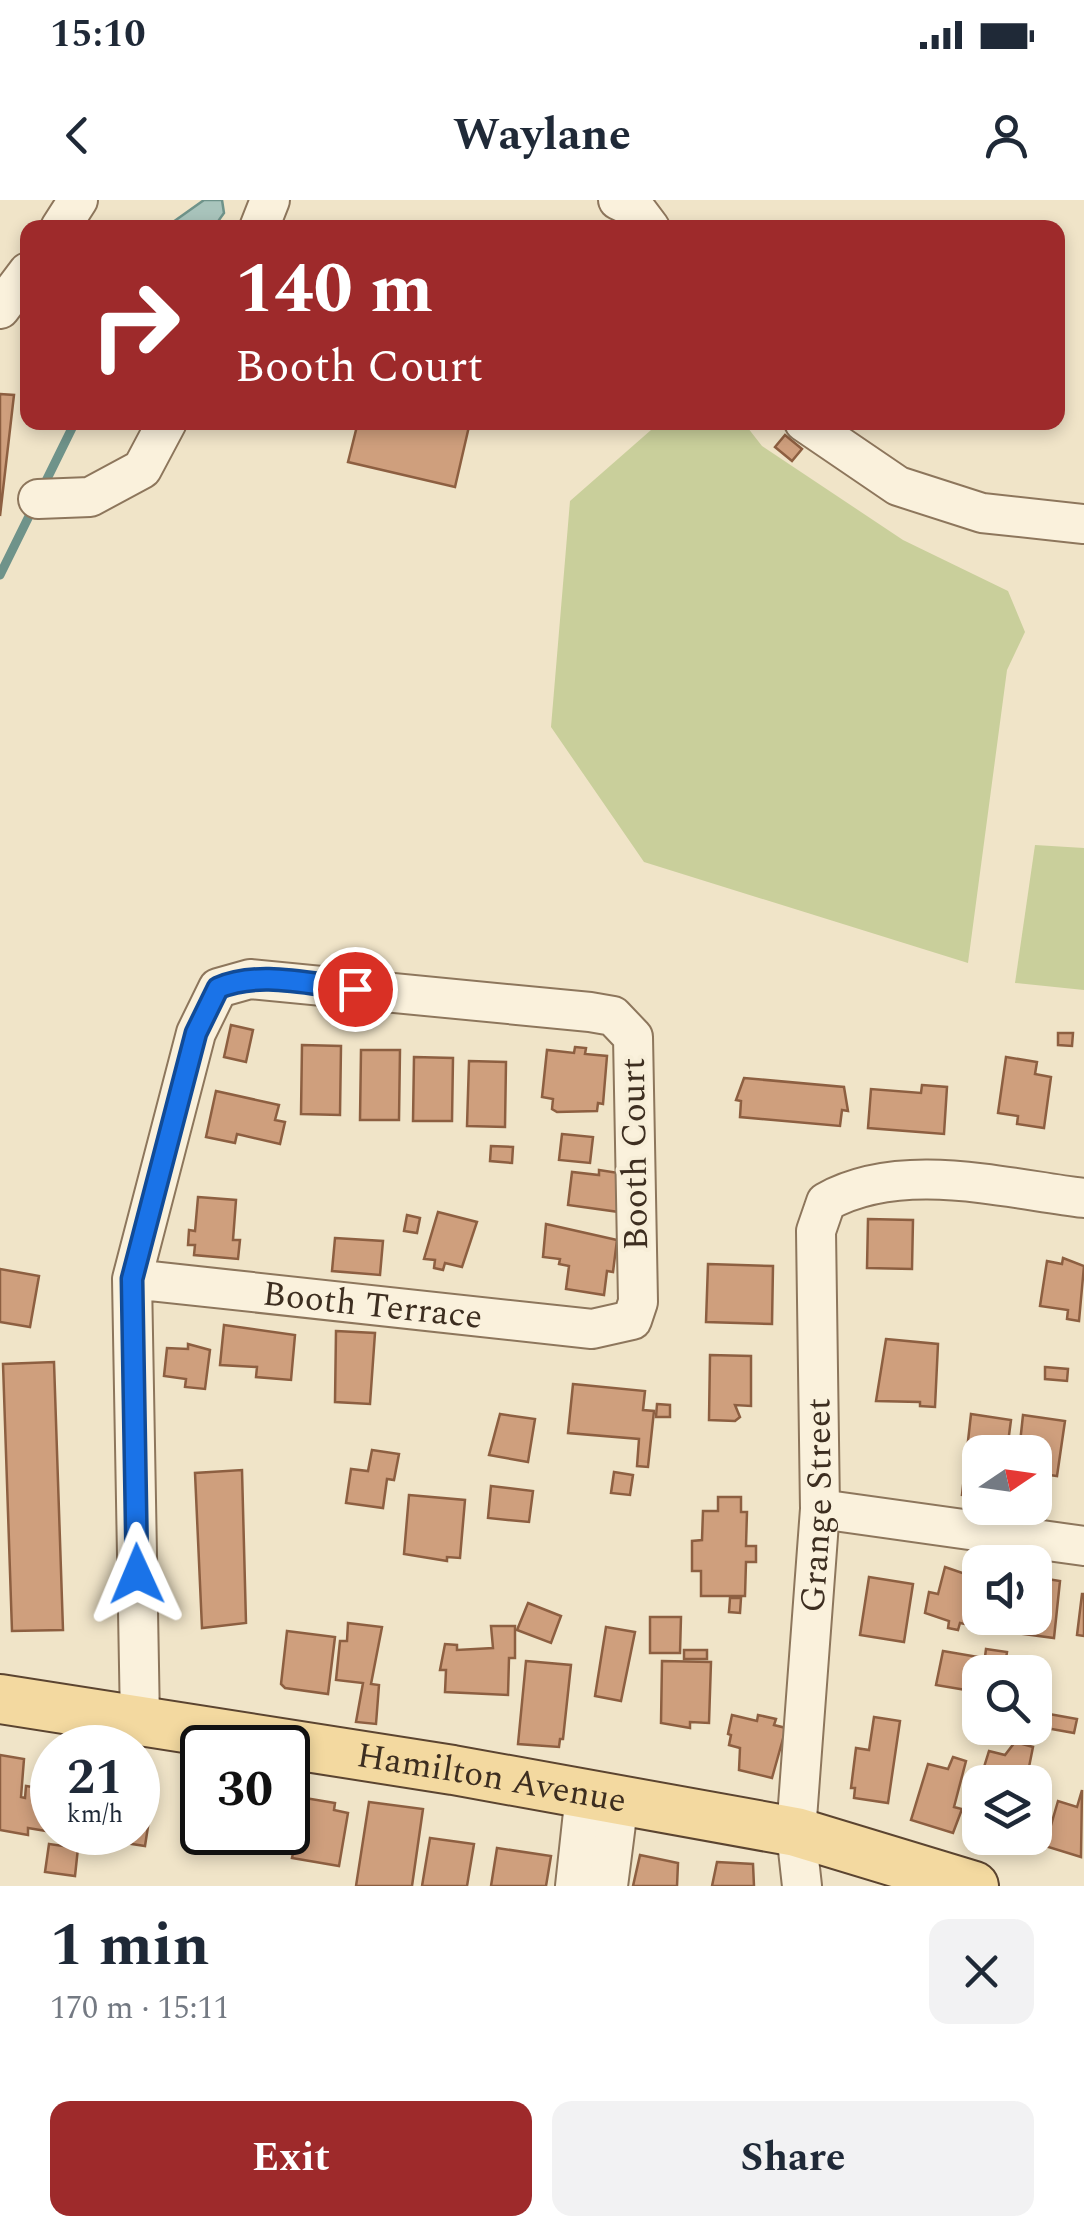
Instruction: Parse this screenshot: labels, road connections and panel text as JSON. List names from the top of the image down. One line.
{"streets":{"main road":["Hamilton Avenue"],"street":["Booth Court","Booth Terrace","Grange Street"]},"crossings":[["Booth Court","Booth Terrace"],["Grange Street","Hamilton Avenue"]],"north":"right","page":{"status":"15:10","header":"Waylane","turn":["140 m","Booth Court"],"speed":"21 km/h","limit":"30","heading":["1 min","170 m · 15:11"],"buttons":["Exit","Share"]}}
